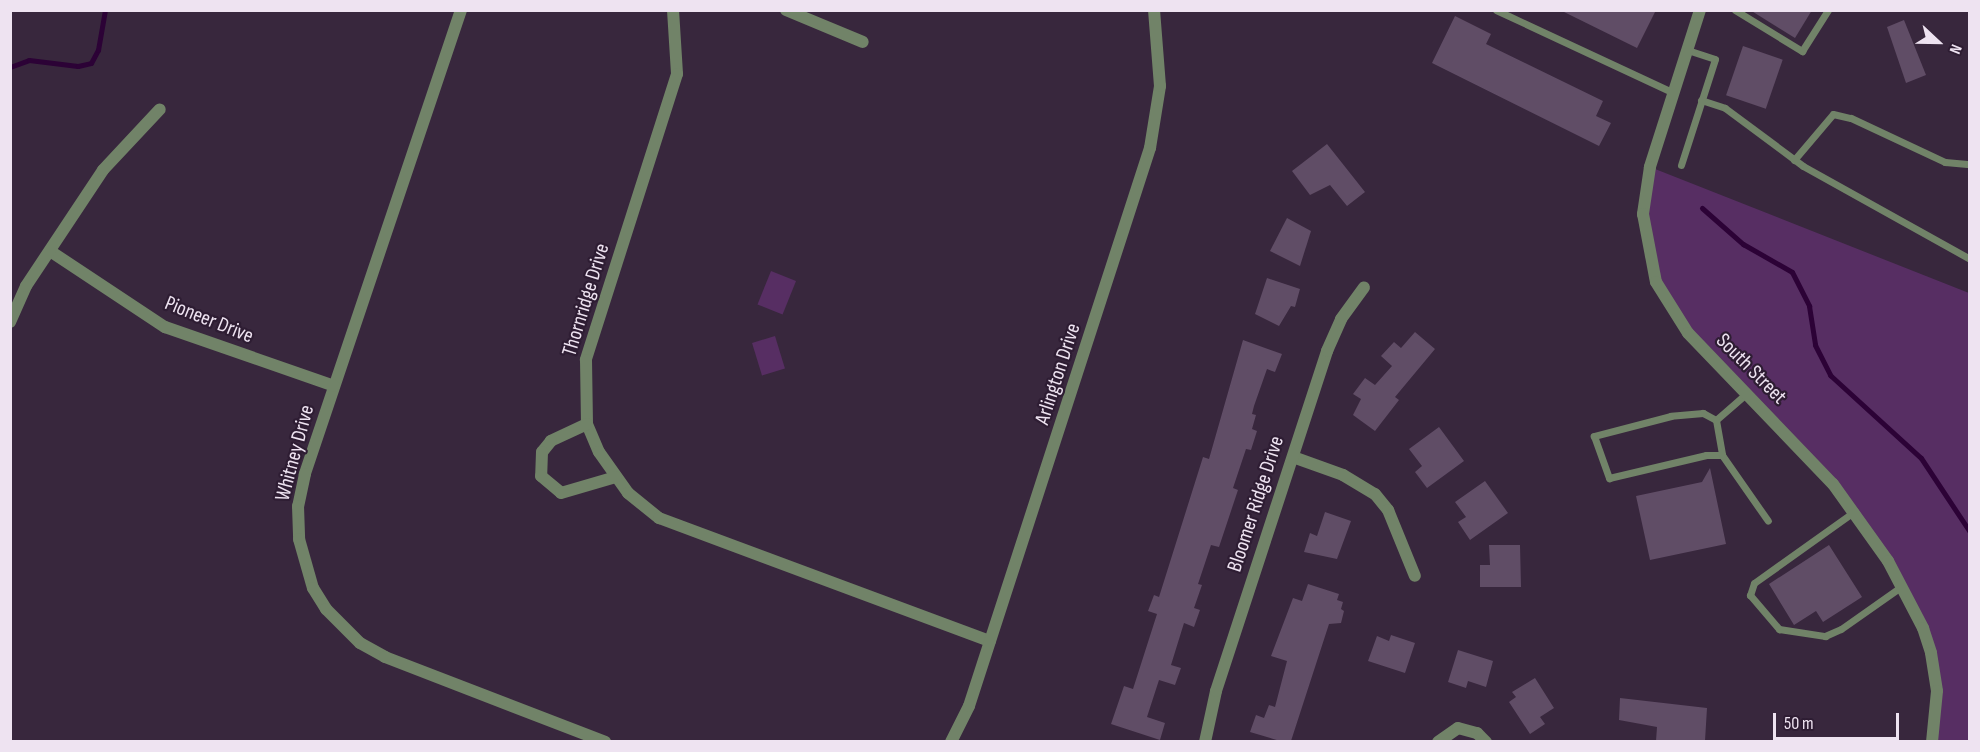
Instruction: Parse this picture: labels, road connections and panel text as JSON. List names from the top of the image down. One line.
{"streets":{"street":["Thornridge Drive","Pioneer Drive","South Street","Arlington Drive","Whitney Drive","Bloomer Ridge Drive"]},"crossings":[["Thornridge Drive","Arlington Drive"],["Pioneer Drive","Whitney Drive"]],"scale_bar":"50 m","north":"right"}
